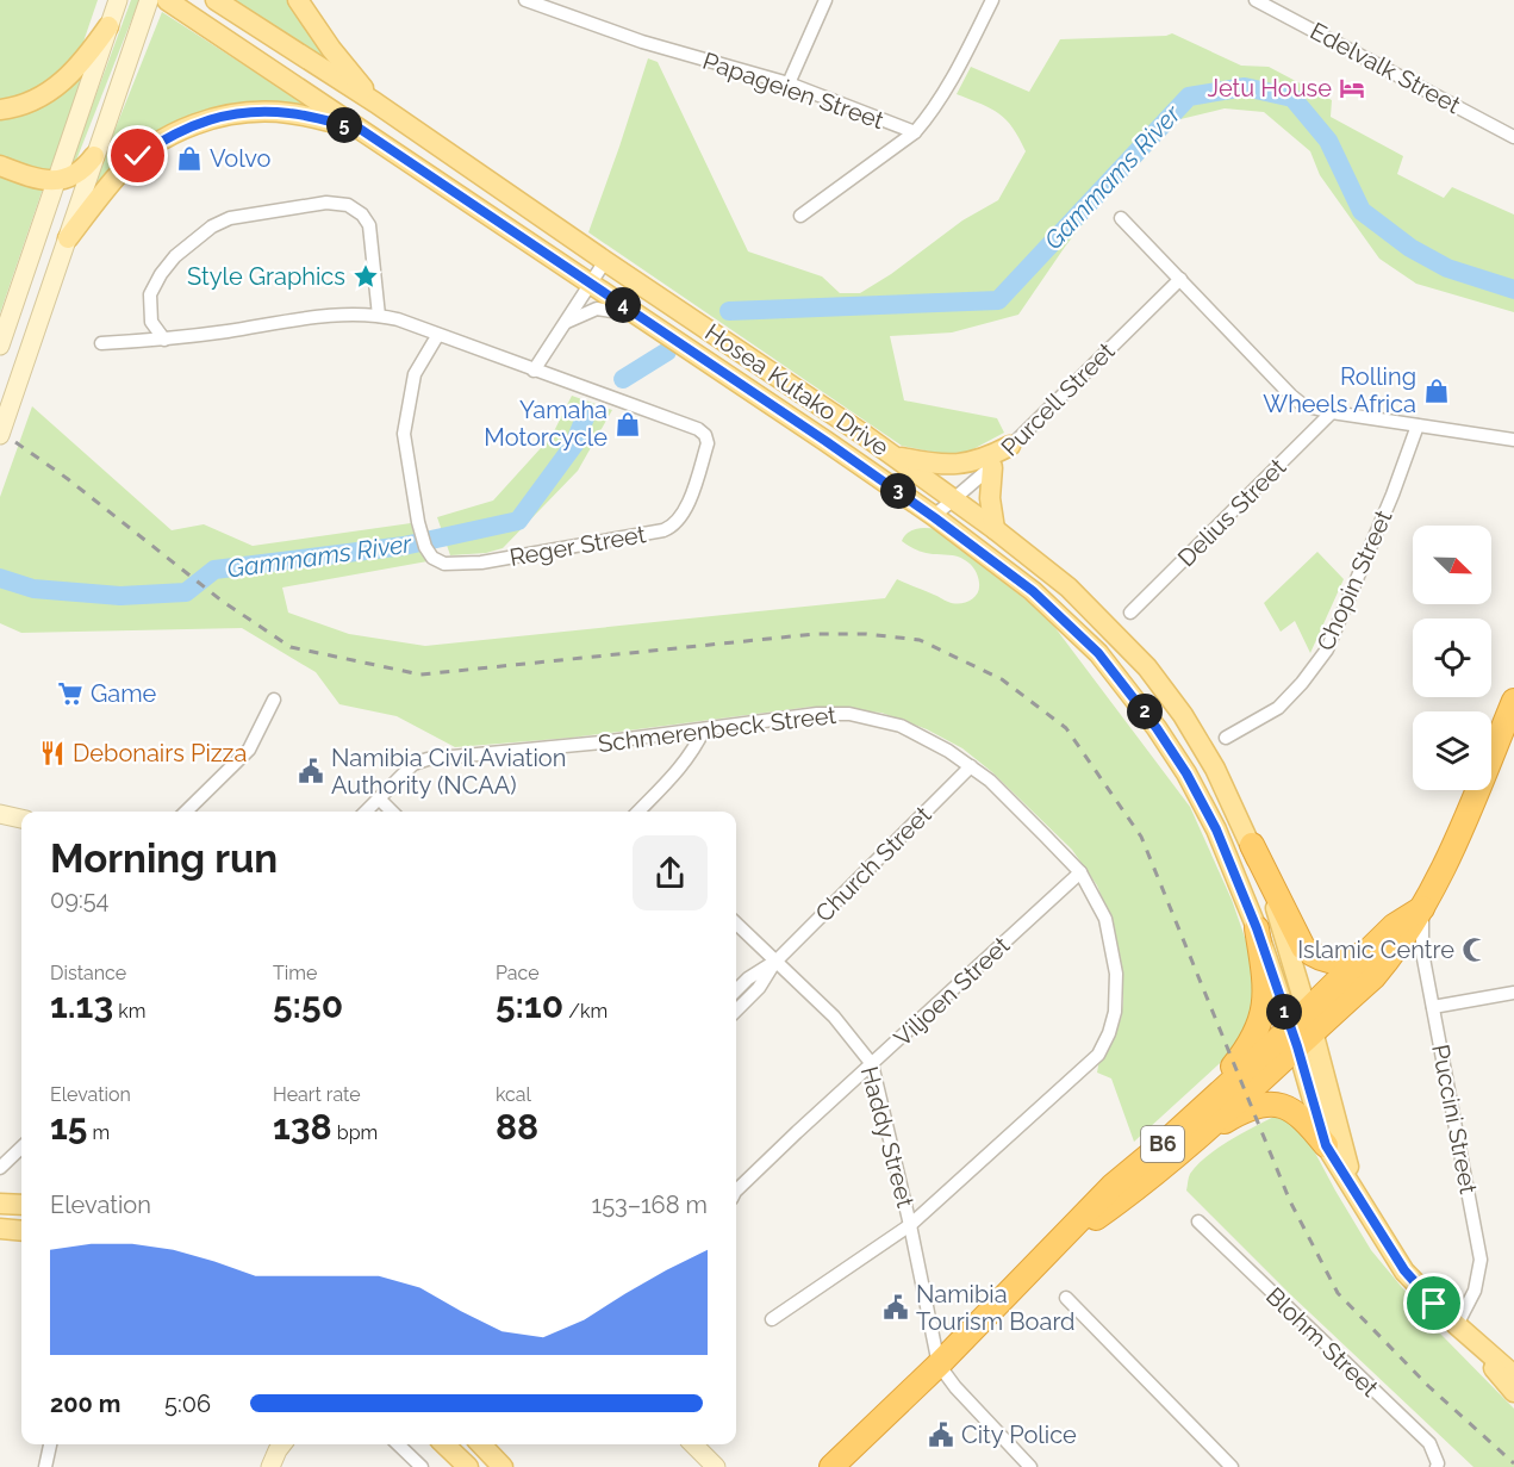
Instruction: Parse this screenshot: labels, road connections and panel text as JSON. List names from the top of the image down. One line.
{"streets":{"highway":["B6"],"main road":["Hosea Kutako Drive"],"street":["Edelvalk Street","Papageien Street","Purcell Street","Delius Street","Reger Street","Chopin Street","Schmerenbeck Street","Church Street","Viljoen Street","Puccini Street","Haddy Street","Blohm Street"]},"crossings":[["Hosea Kutako Drive","Purcell Street"],["Hosea Kutako Drive","Puccini Street"],["Hosea Kutako Drive","B6"],["Schmerenbeck Street","Church Street"],["Schmerenbeck Street","Viljoen Street"],["Schmerenbeck Street","Haddy Street"],["Church Street","Haddy Street"],["Viljoen Street","Haddy Street"],["Haddy Street","B6"]],"water":["Gammams River"],"places":{"hotel":["Jetu House"],"shop":["Volvo","Rolling Wheels Africa","Yamaha Motorcycle"],"place":["Style Graphics"],"supermarket":["Game"],"restaurant":["Debonairs Pizza"],"public building":["Namibia Civil Aviation Authority (NCAA)","Namibia Tourism Board","City Police"],"mosque":["Islamic Centre"]},"north":"bottom right","page":{"pins":["5","4","3","2","1"],"heading":["Morning run","09:54"],"stats":[["Distance","1.13 km"],["Time","5:50"],["Pace","5:10 /km"],["Elevation","15 m"],["Heart rate","138 bpm"],["kcal","88"]],"chart":["Elevation","153–168 m"],"list":[{"name":"200 m","note":"5:06"}]}}
